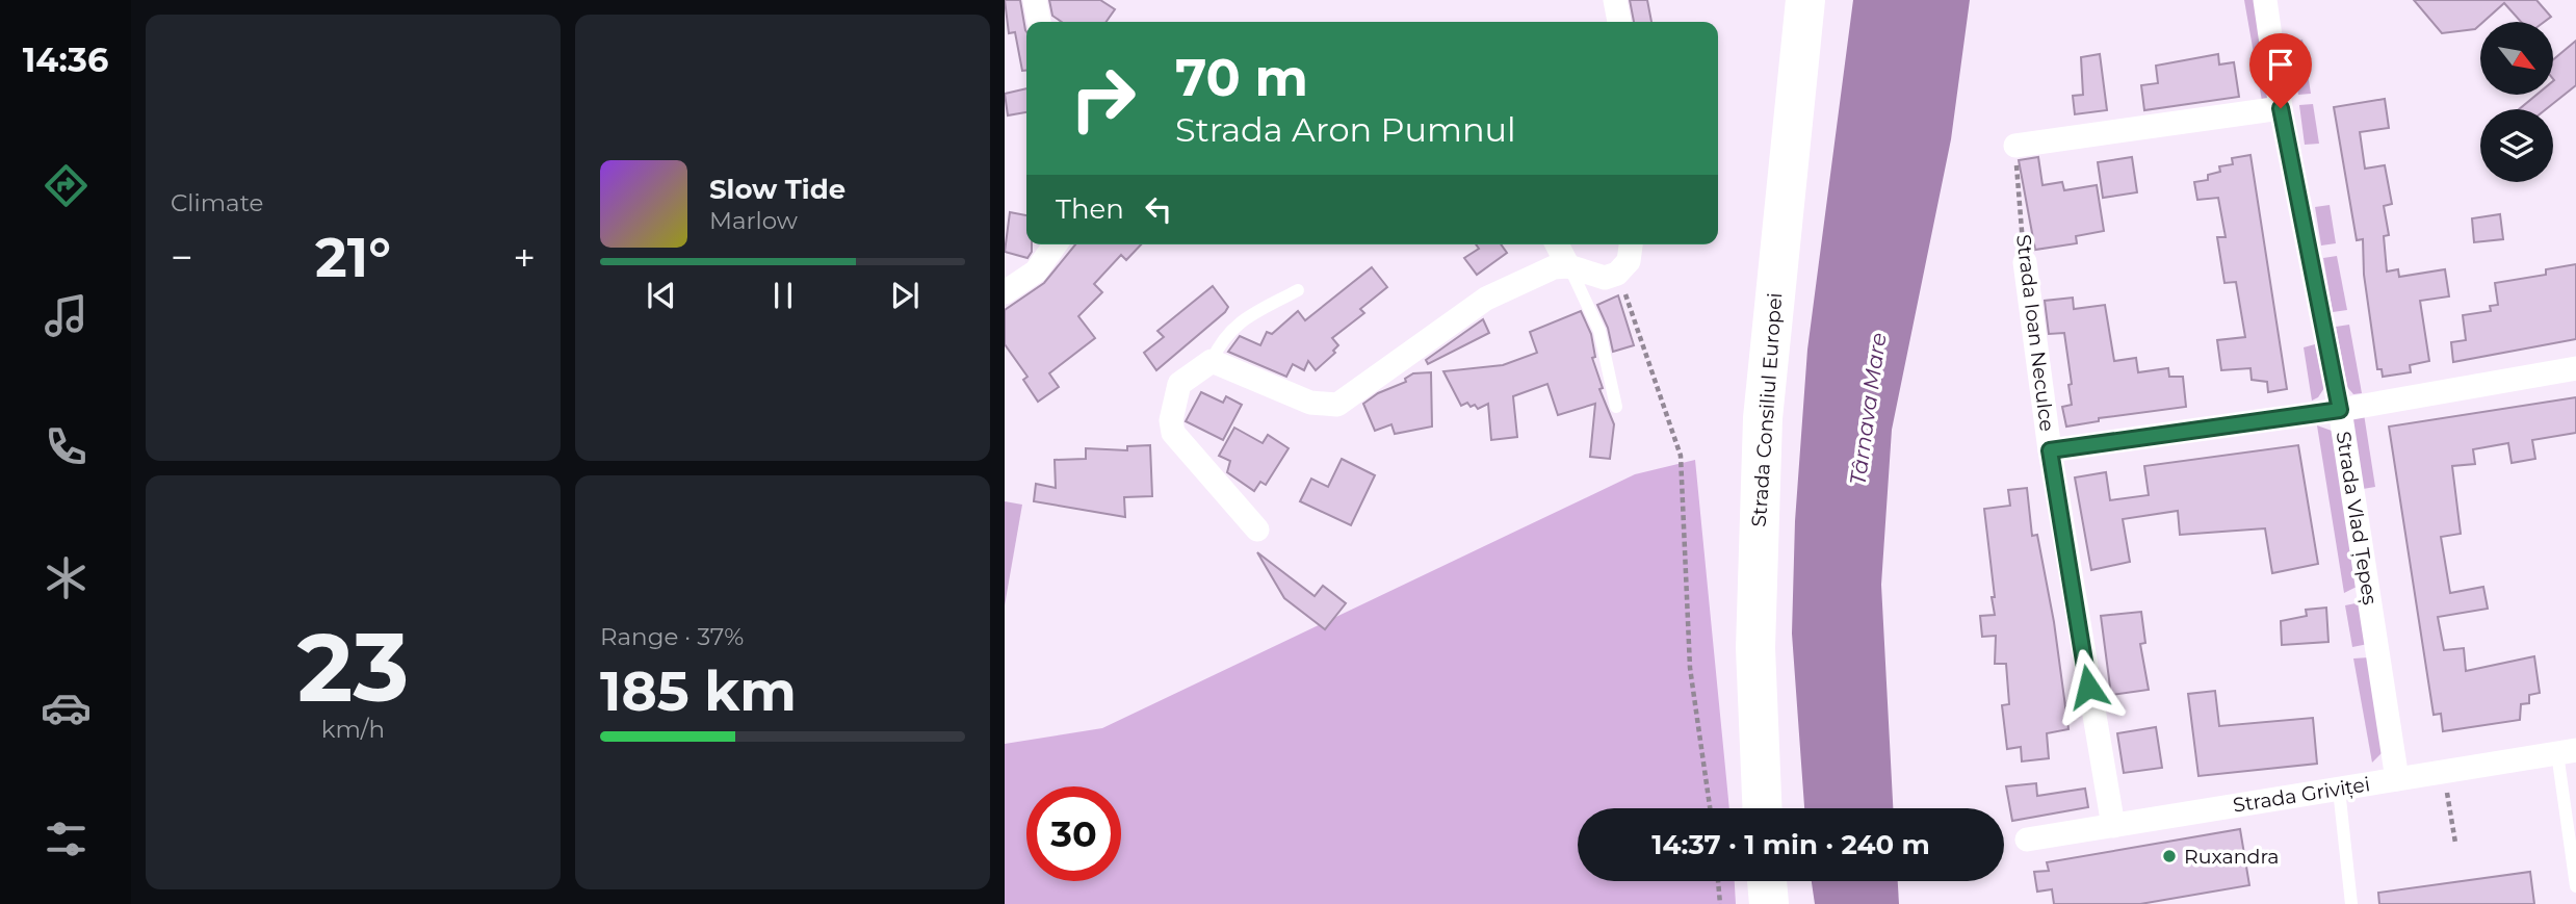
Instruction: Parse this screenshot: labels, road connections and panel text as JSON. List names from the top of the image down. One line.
{"streets":{"highway":["Strada Consiliul Europei"],"street":["Strada Ioan Neculce","Strada Vlad Țepeș","Strada Griviței"]},"crossings":[["Strada Ioan Neculce","Strada Griviței"],["Strada Vlad Țepeș","Strada Griviței"]],"water":["Târnava Mare"],"places":["Ruxandra"],"north":"bottom right","page":{"tabs":"14:36","tile":["Climate",["23","km/h"],["Range · 37%","185 km"]],"turn":["70 m","Strada Aron Pumnul"],"song":["Slow Tide","Marlow"],"then":"Then","heat":["−","21°","+"],"limit":"30","trip":"14:37 · 1 min · 240 m"}}
